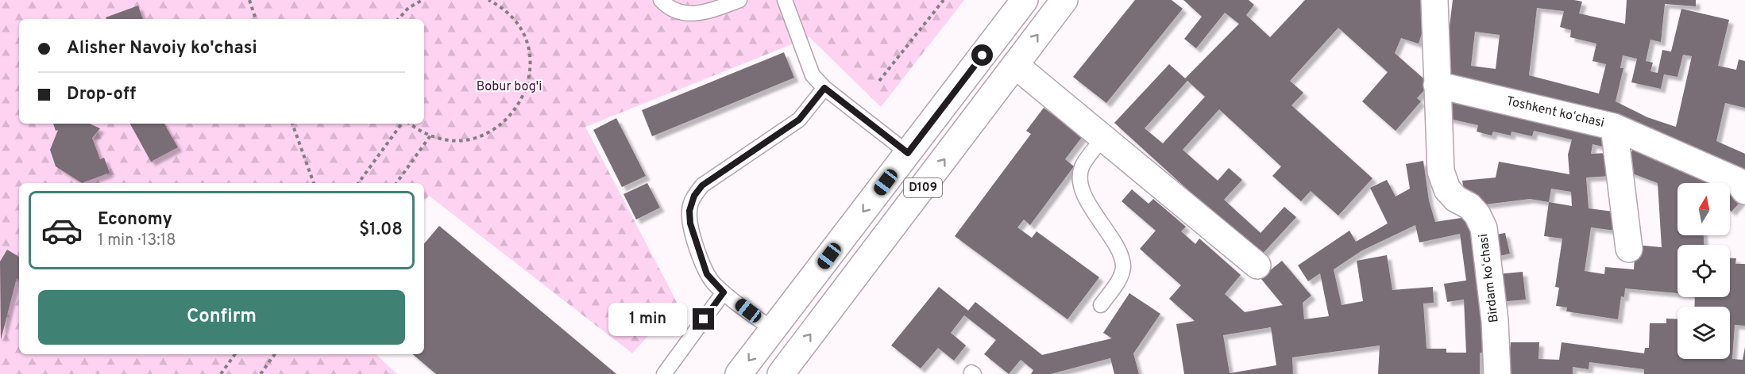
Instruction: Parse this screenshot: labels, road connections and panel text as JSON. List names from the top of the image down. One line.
{"streets":{"street":["Toshkent koʻchasi","D109","Birdam koʻchasi"]},"crossings":[["Toshkent koʻchasi","Birdam koʻchasi"]],"parks":["Bobur bog'i"],"north":"top","page":{"banner":["Alisher Navoiy ko'chasi","Drop-off"],"list":[{"name":"Economy","note":"1 min · 13:18","value":"$1.08"}],"buttons":"Confirm","bubble":"1 min"}}
